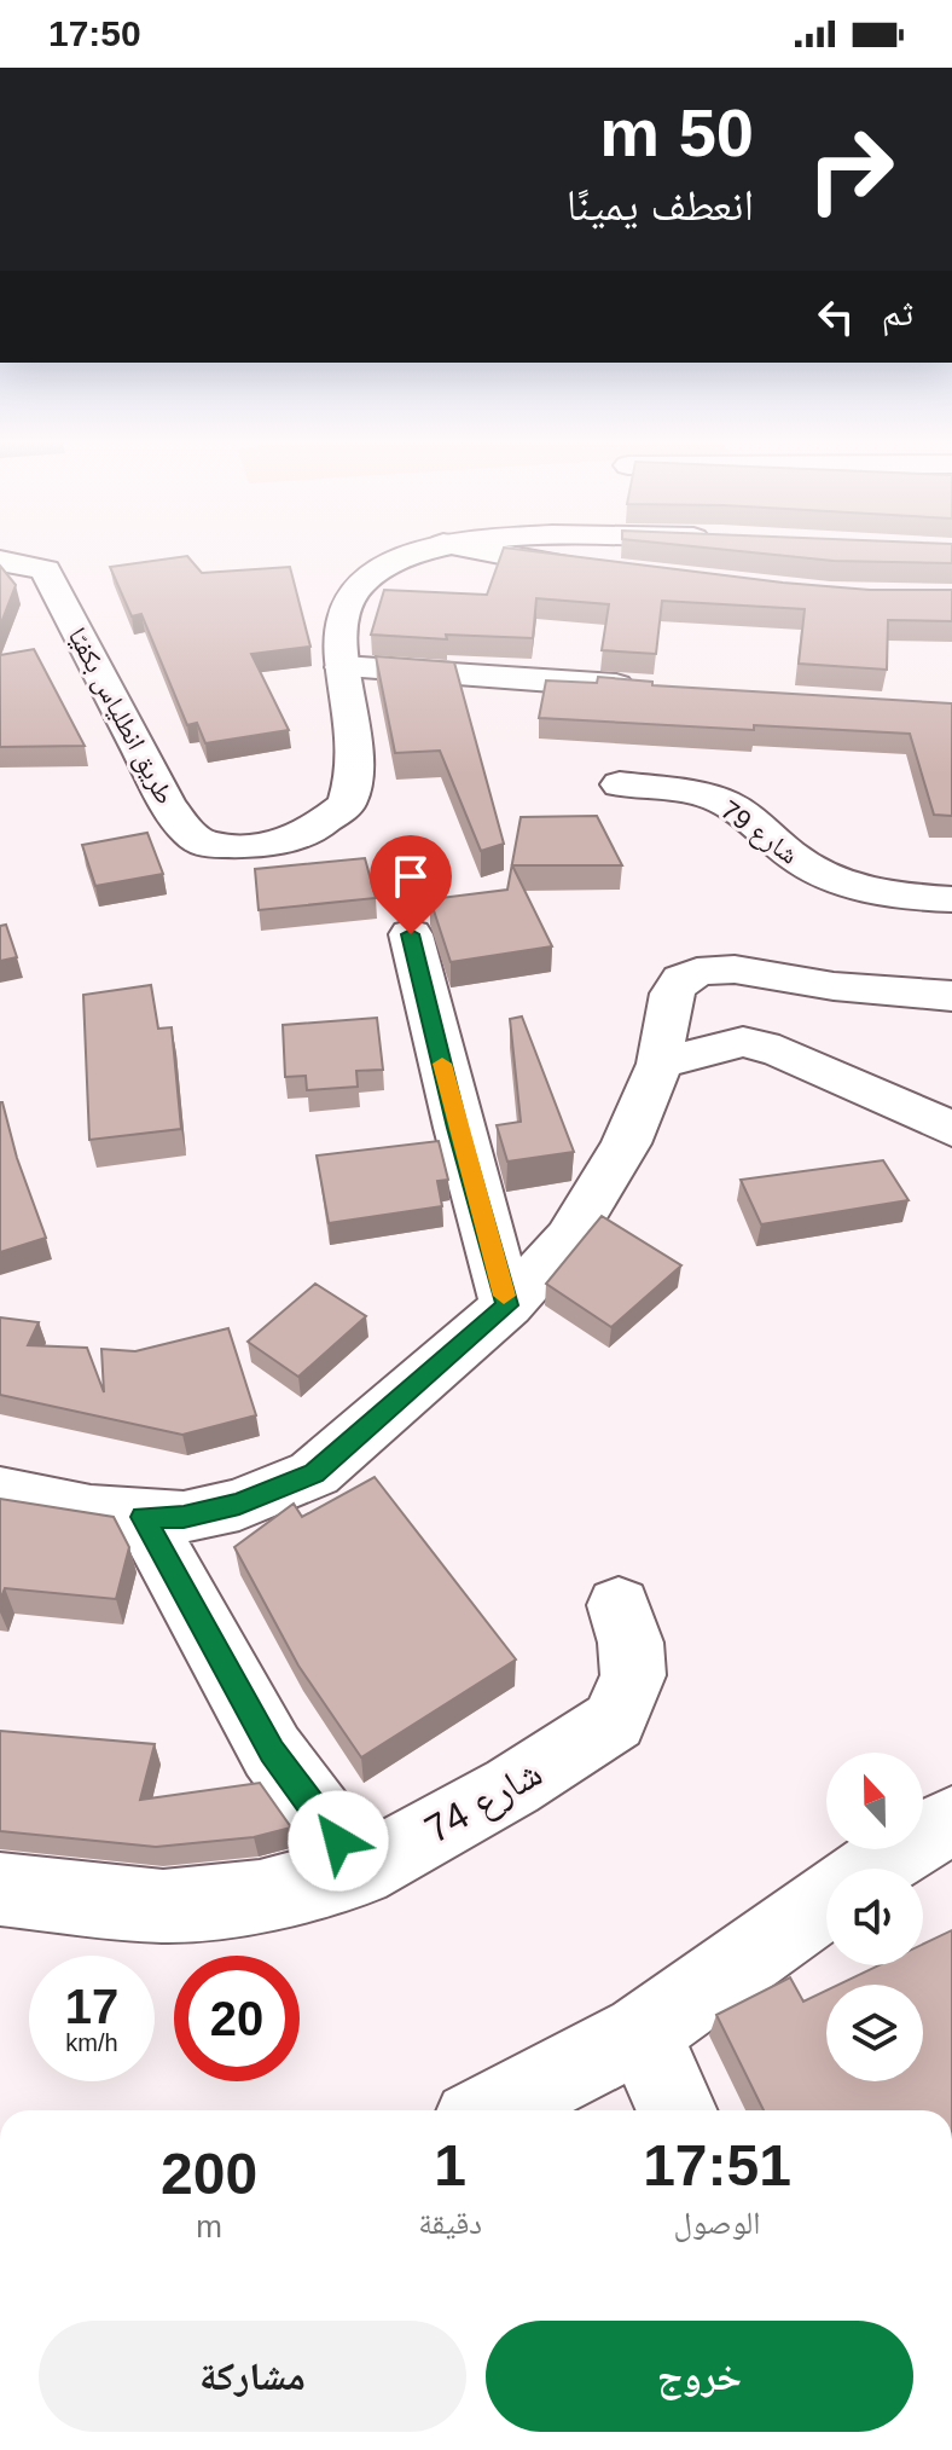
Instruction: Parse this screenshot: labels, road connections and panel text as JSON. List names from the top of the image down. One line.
{"streets":{"main road":["طريق انطلياس بكفيّا","شارع 79","شارع 74"]},"north":"top","page":{"status":"17:50","turn":["50 m","انعطف يمينًا"],"then":"ثم","speed":"17 km/h","limit":"20","eta":["17:51","الوصول","1","دقيقة","200","m"],"buttons":["خروج","مشاركة"]}}
